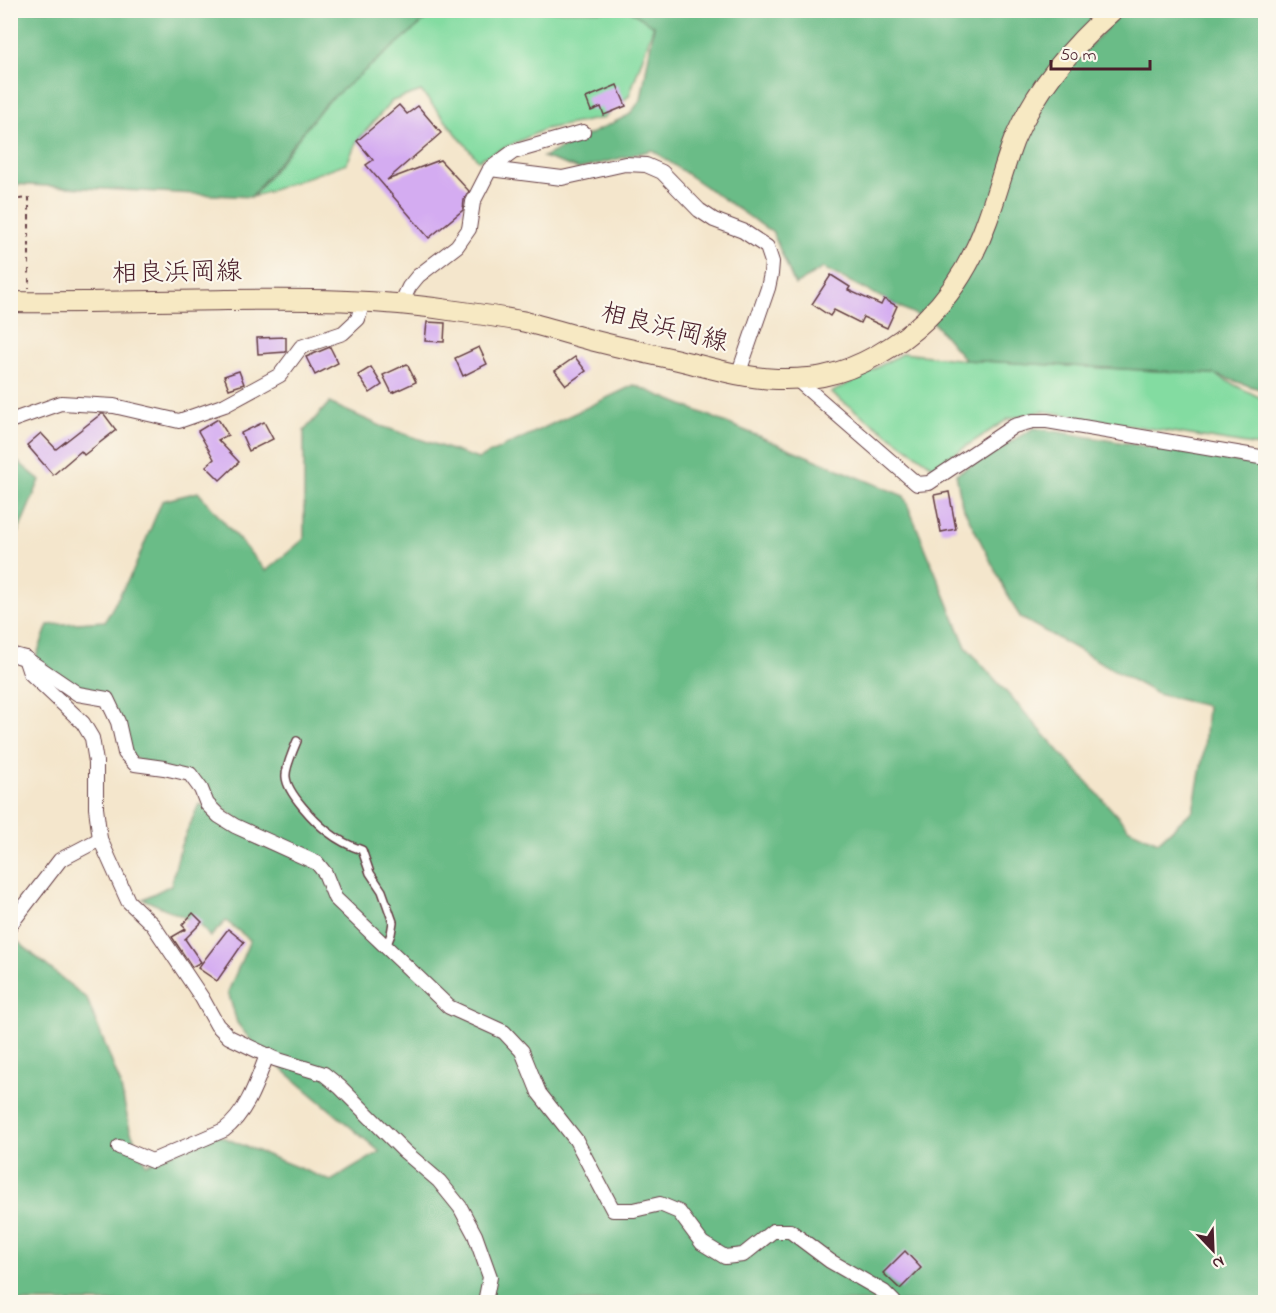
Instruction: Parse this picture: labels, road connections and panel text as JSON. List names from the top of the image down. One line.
{"streets":{"main road":["相良浜岡線"]},"scale_bar":"50 m","north":"bottom right"}
